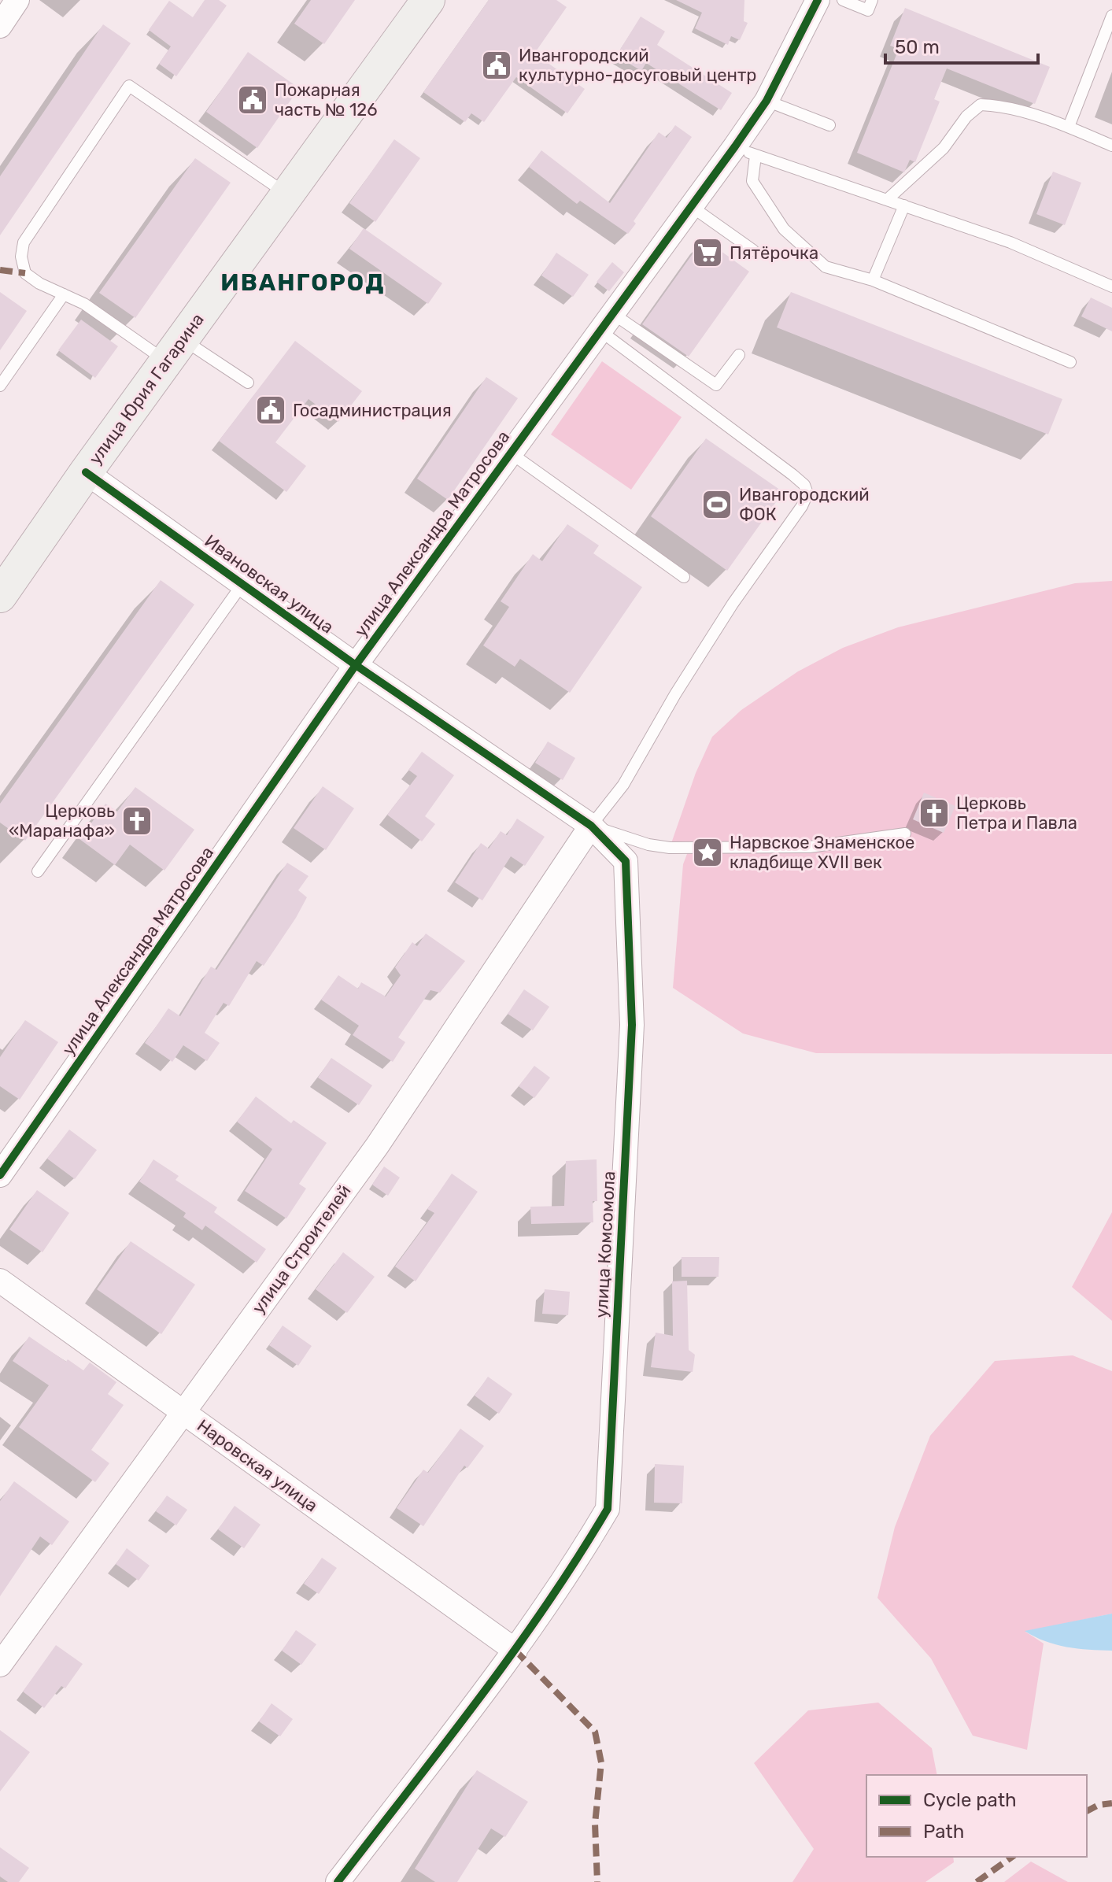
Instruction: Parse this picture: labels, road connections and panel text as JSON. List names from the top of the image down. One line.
{"streets":{"street":["улица Юрия Гагарина","улица Александра Матросова","Ивановская улица","улица Комсомола","улица Строителей","Наровская улица"]},"crossings":[["улица Юрия Гагарина","Ивановская улица"],["улица Александра Матросова","Ивановская улица"],["Ивановская улица","улица Комсомола"],["Ивановская улица","улица Строителей"],["улица Комсомола","улица Строителей"],["улица Комсомола","Наровская улица"],["улица Строителей","Наровская улица"]],"districts":["ИВАНГОРОД"],"places":{"public building":["Ивангородский культурно-досуговый центр","Пожарная часть № 126","Госадминистрация"],"supermarket":["Пятёрочка"],"sports":["Ивангородский ФОК"],"church":["Церковь Петра и Павла","Церковь «Маранафа»"],"place":["Нарвское Знаменское кладбище XVII век"]},"legend":["Cycle path","Path"],"scale_bar":"50 m"}
